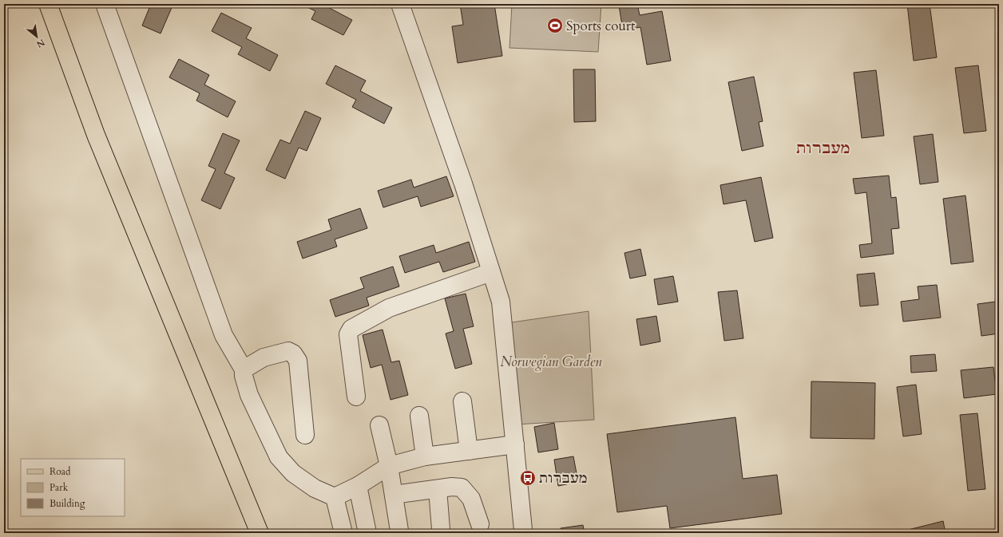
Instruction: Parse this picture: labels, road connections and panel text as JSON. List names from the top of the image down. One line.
{"districts":["מעברות"],"parks":["Norwegian Garden"],"places":{"sports":["Sports court"],"bus stop":["מעברות"]},"legend":["Road","Park","Building"],"north":"bottom right"}
